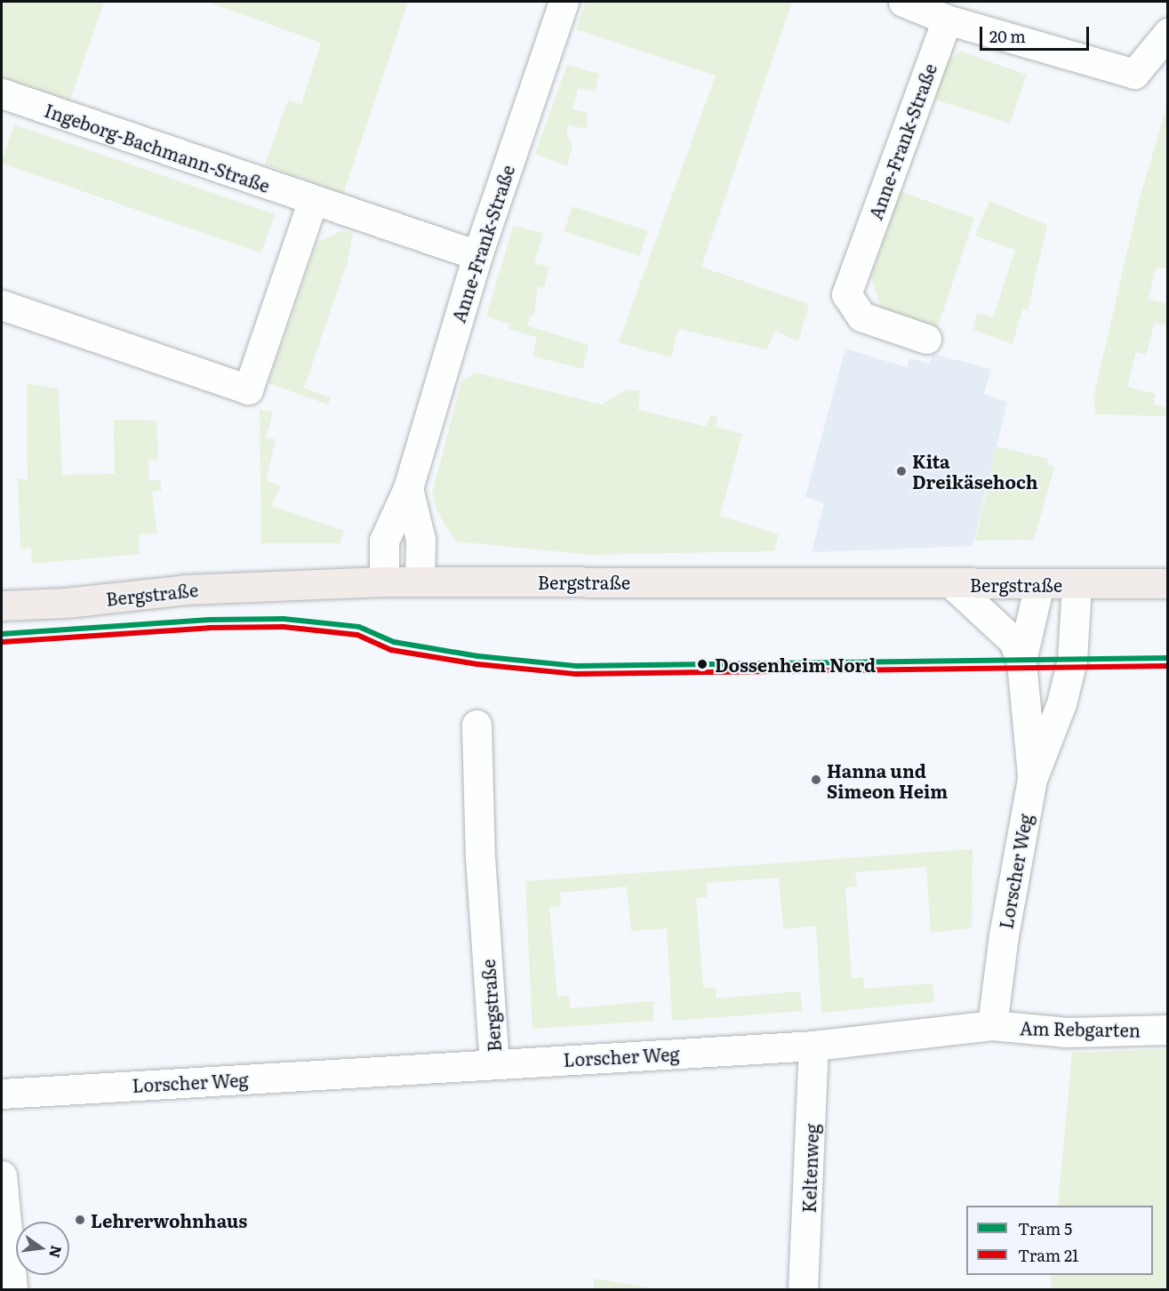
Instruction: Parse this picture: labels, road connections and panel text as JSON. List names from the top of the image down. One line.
{"streets":{"main road":["Bergstraße"],"street":["Anne-Frank-Straße","Ingeborg-Bachmann-Straße","Lorscher Weg","Am Rebgarten","Keltenweg"]},"crossings":[["Anne-Frank-Straße","Ingeborg-Bachmann-Straße"],["Anne-Frank-Straße","Bergstraße"],["Bergstraße","Lorscher Weg"],["Lorscher Weg","Am Rebgarten"],["Lorscher Weg","Keltenweg"]],"places":["Kita Dreikäsehoch","Dossenheim Nord","Hanna und Simeon Heim","Lehrerwohnhaus"],"lines":["tram line 5","tram line 21"],"legend":["Tram 5","Tram 21"],"scale_bar":"20 m","north":"right"}
